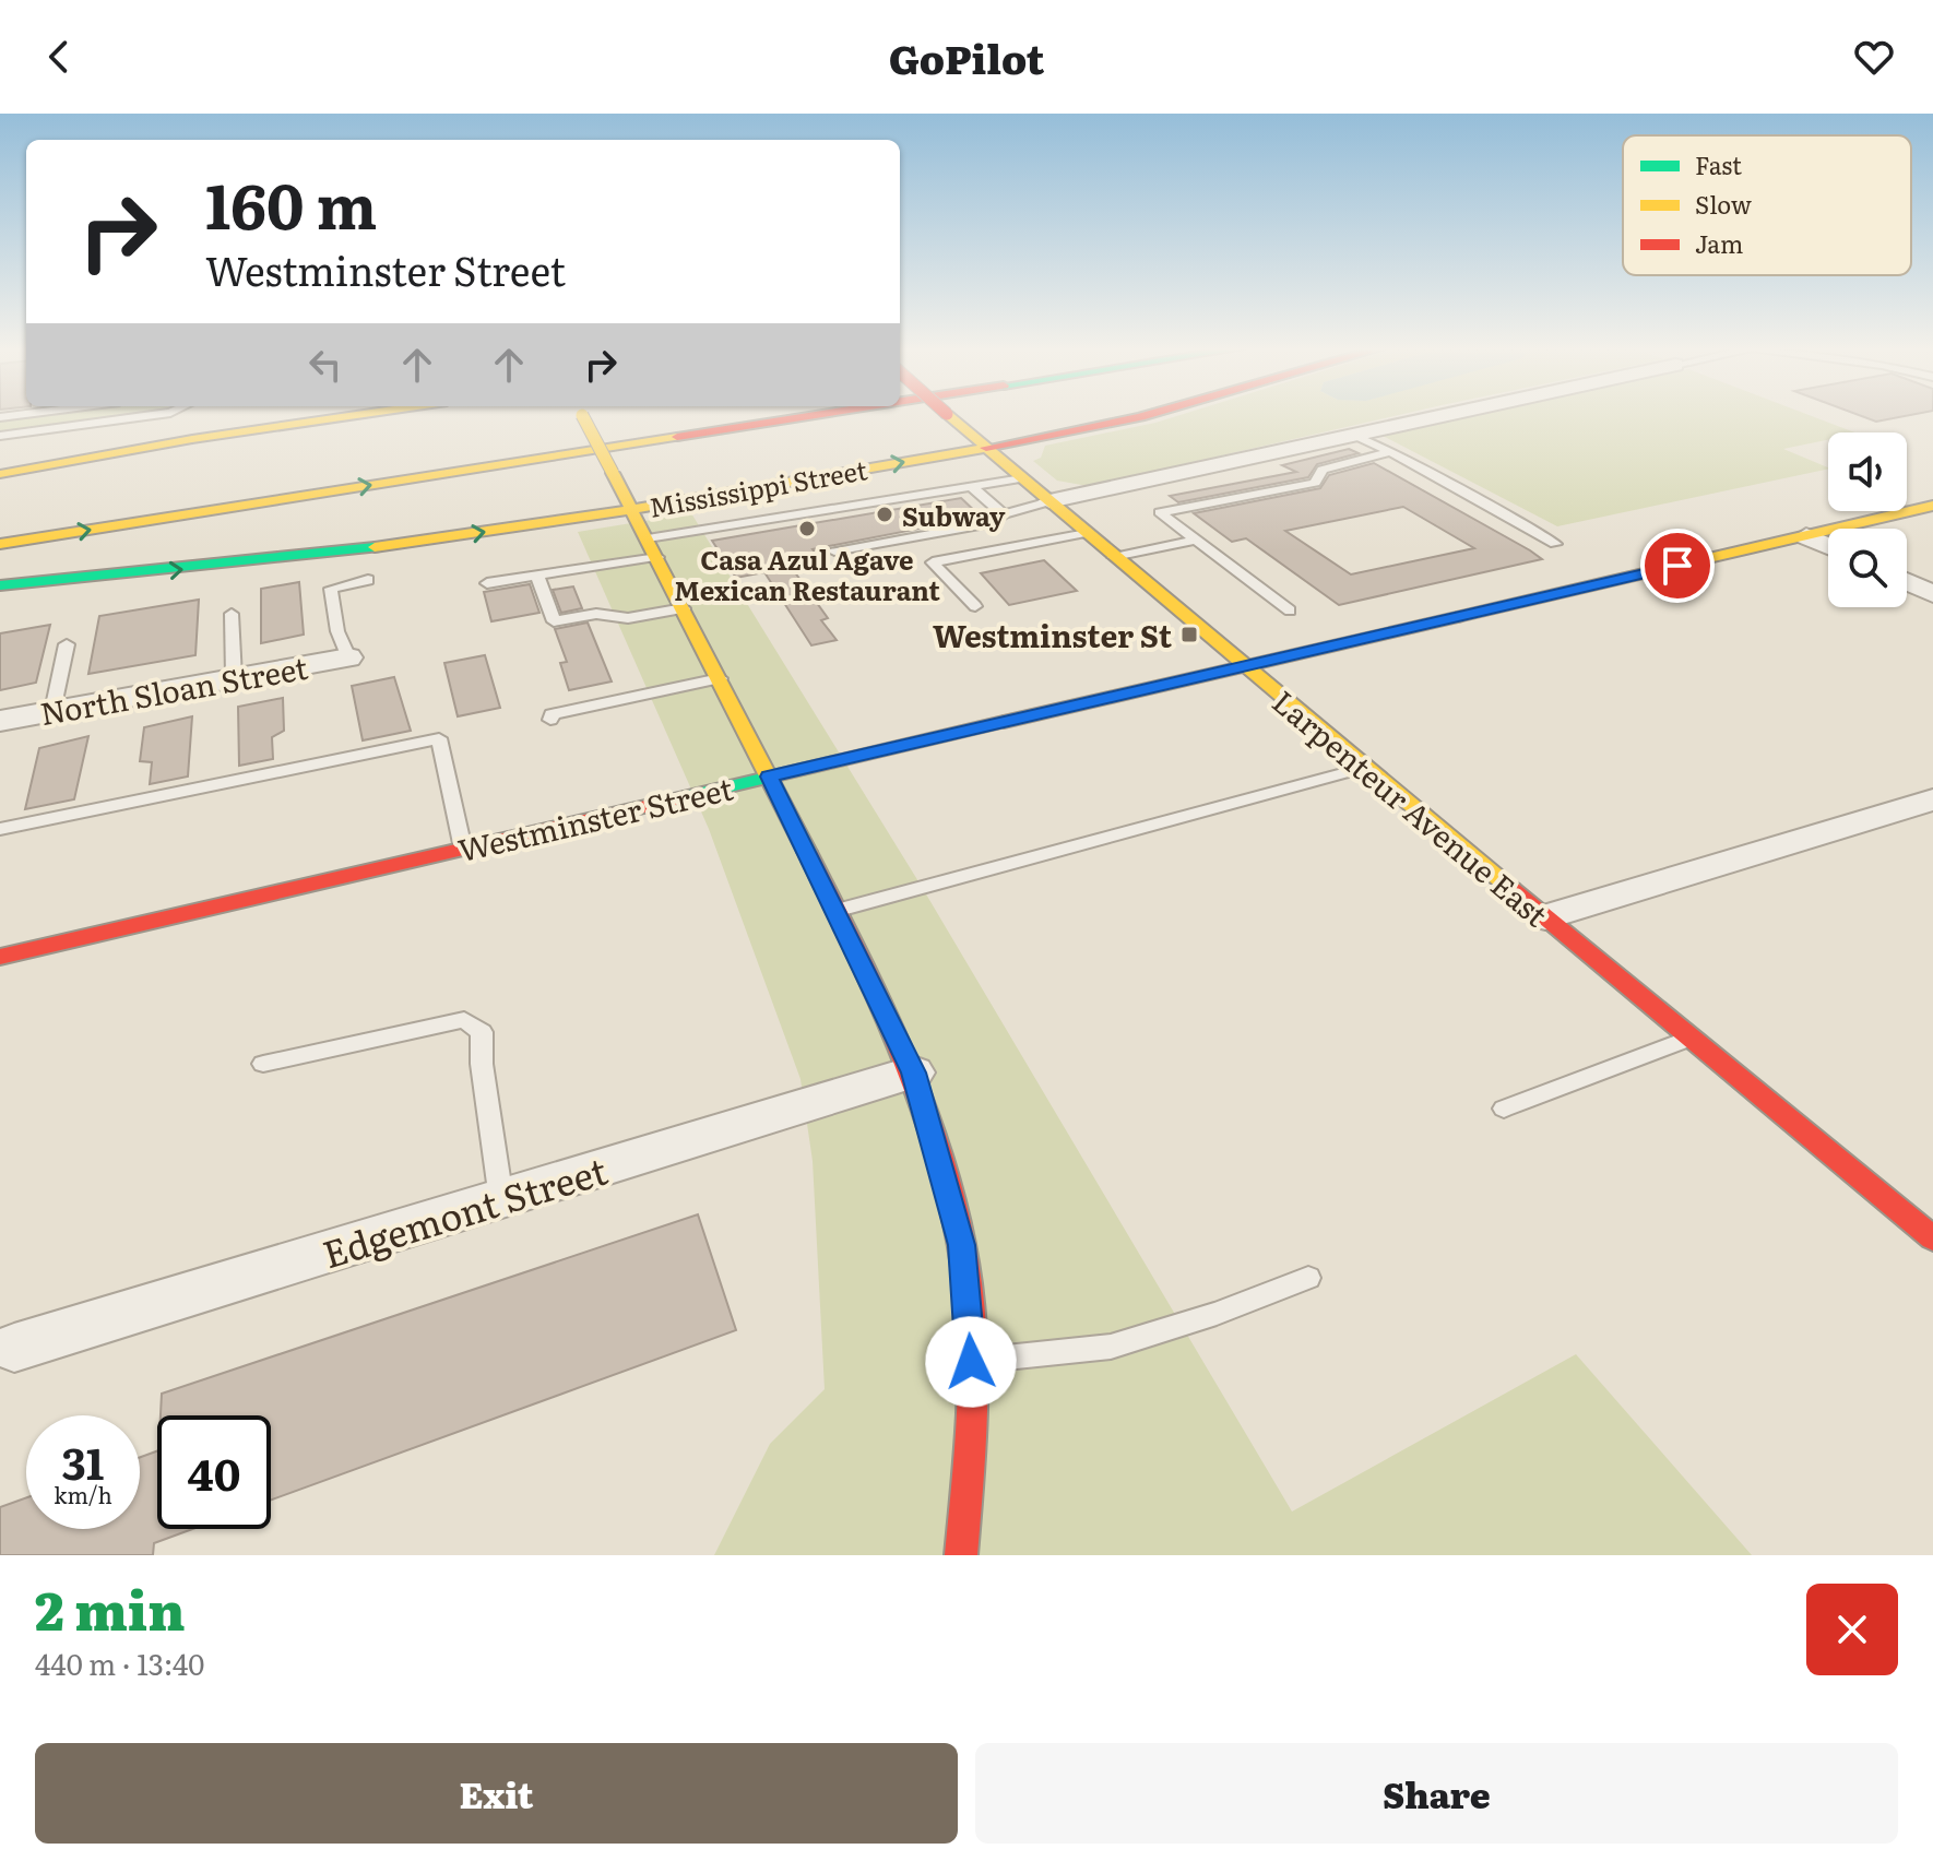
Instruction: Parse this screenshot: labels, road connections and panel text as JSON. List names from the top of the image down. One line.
{"streets":{"main road":["Mississippi Street","Larpenteur Avenue East","Westminster Street"],"street":["North Sloan Street","Edgemont Street"]},"crossings":[["Mississippi Street","Larpenteur Avenue East"],["Larpenteur Avenue East","Westminster Street"]],"places":{"other":["Subway","Casa Azul Agave Mexican Restaurant"],"transit":["Westminster St"]},"legend":["Fast","Slow","Jam"],"page":{"header":"GoPilot","turn":["160 m","Westminster Street"],"speed":"31 km/h","limit":"40","heading":["2 min","440 m · 13:40"],"buttons":["Exit","Share"]}}
